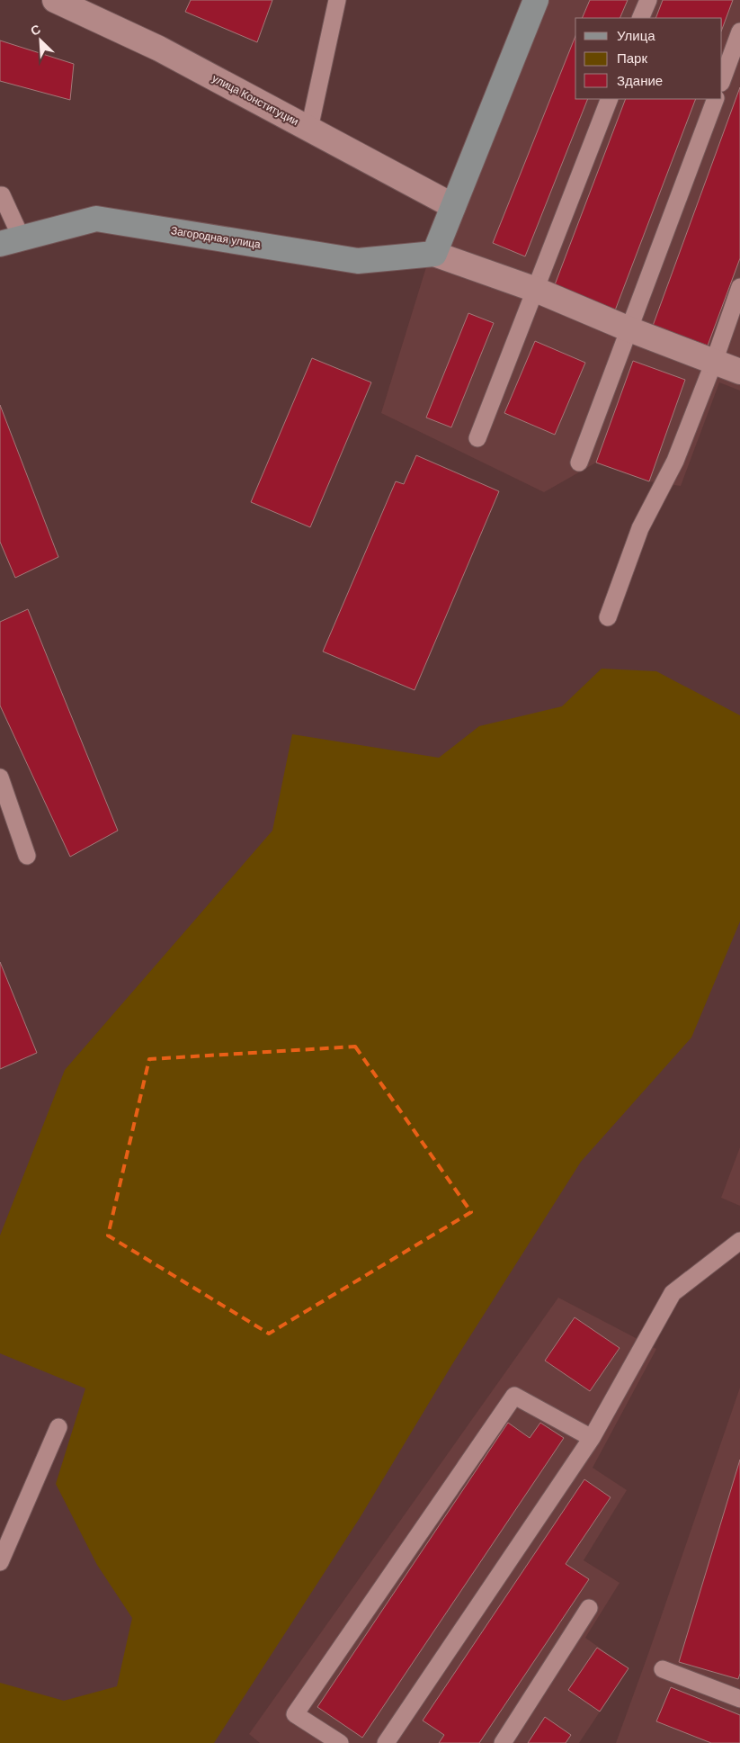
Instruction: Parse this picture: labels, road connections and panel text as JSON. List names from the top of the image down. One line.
{"streets":{"street":["улица Конституции","Загородная улица"]},"legend":["Улица","Парк","Здание"],"north":"top left"}
